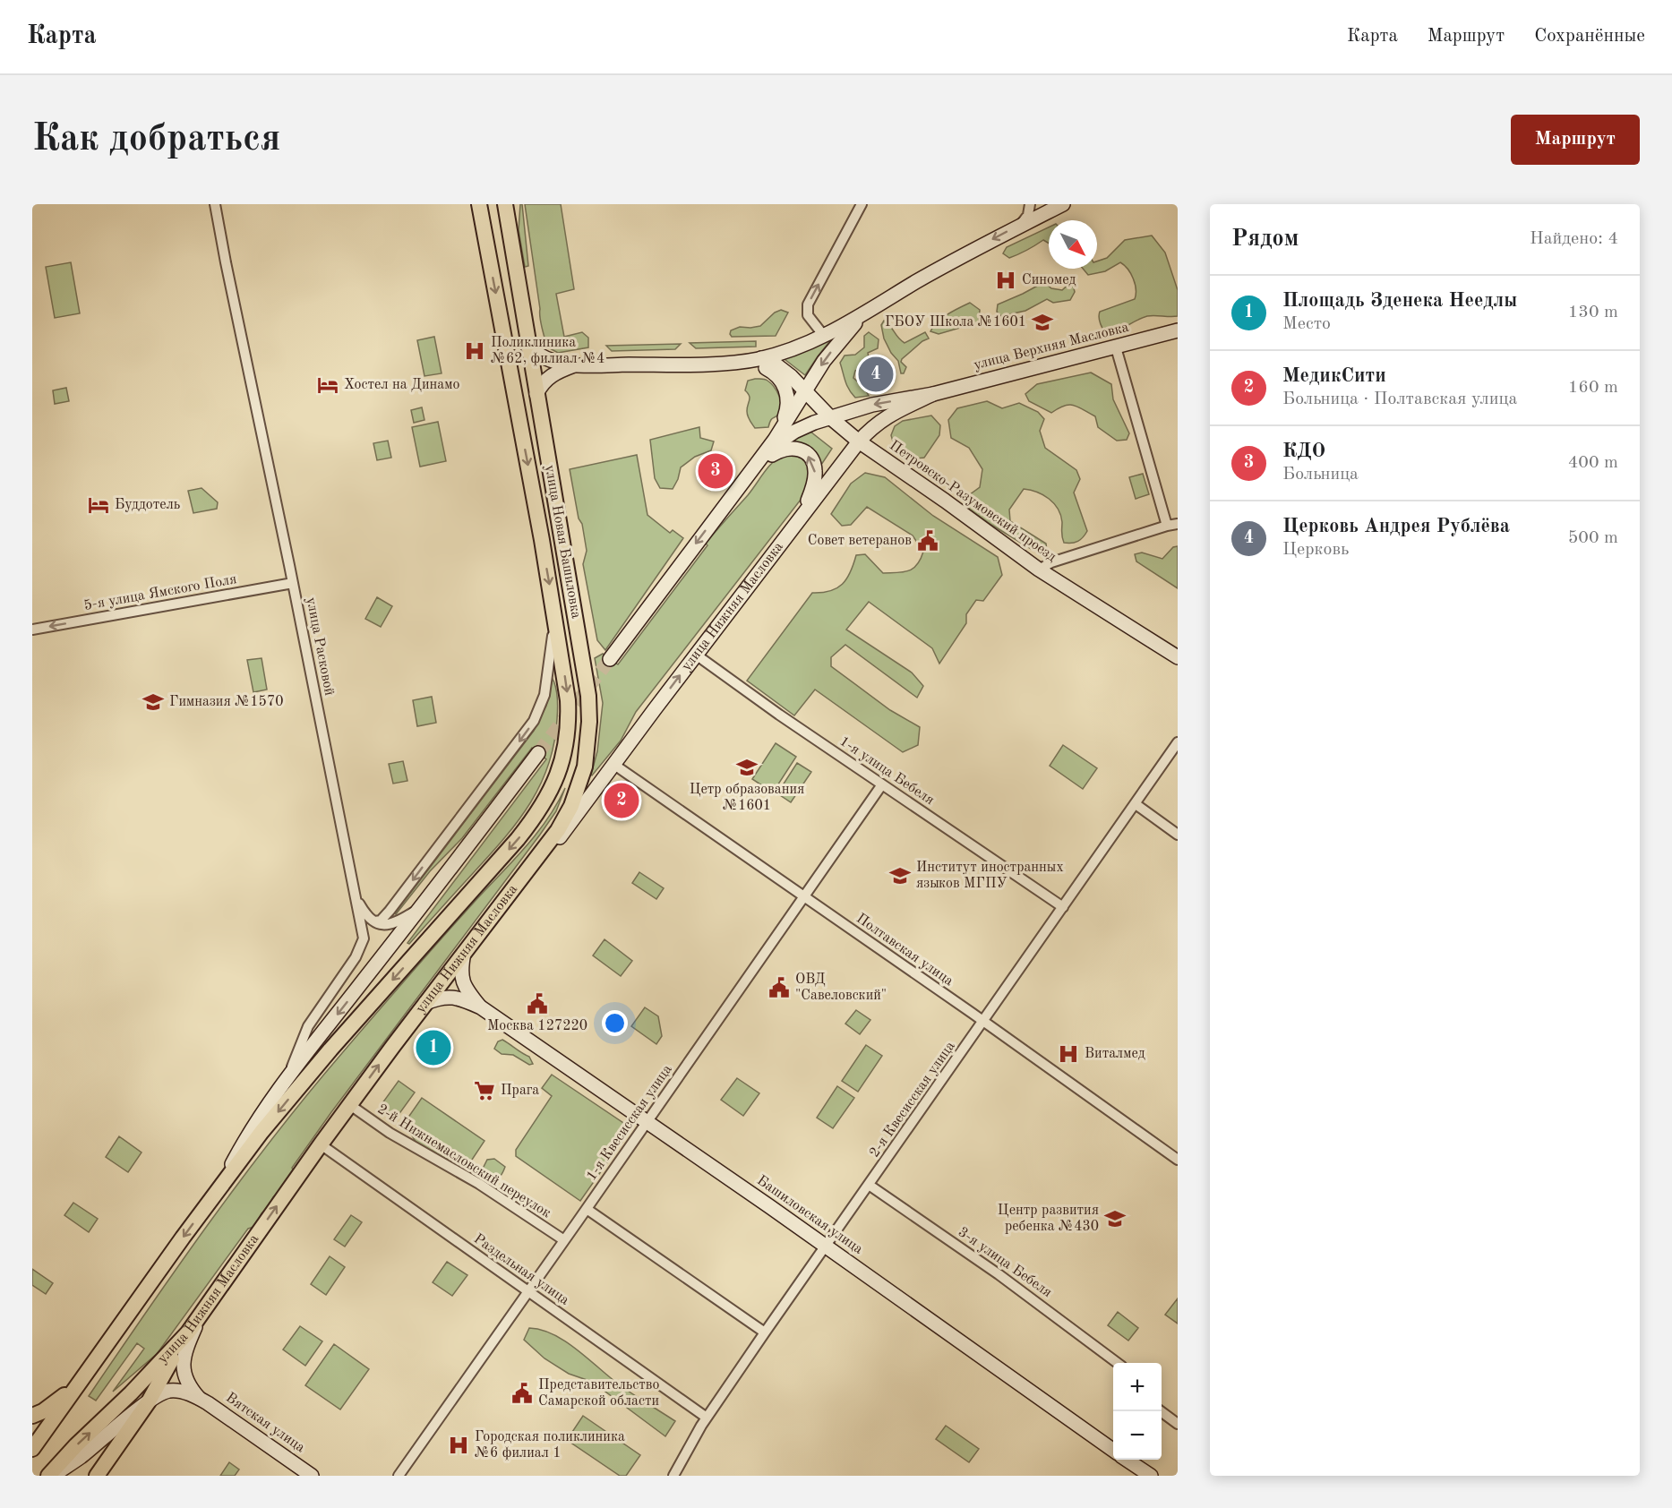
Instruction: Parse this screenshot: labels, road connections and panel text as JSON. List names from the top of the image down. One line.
{"streets":{"main road":["улица Новая Башиловка","улица Нижняя Масловка"],"street":["улица Верхняя Масловка","Петровско-Разумовский проезд","5-я улица Ямского Поля","улица Расковой","1-я улица Бебеля","Полтавская улица","2-я Квесисская улица","1-я Квесисская улица","2-й Нижнемасловский переулок","Башиловская улица","3-я улица Бебеля","Раздельная улица","Вятская улица"]},"crossings":[["улица Верхняя Масловка","Петровско-Разумовский проезд"],["улица Верхняя Масловка","улица Нижняя Масловка"],["Петровско-Разумовский проезд","улица Нижняя Масловка"],["улица Новая Башиловка","улица Нижняя Масловка"],["5-я улица Ямского Поля","улица Расковой"],["улица Нижняя Масловка","1-я улица Бебеля"],["улица Нижняя Масловка","Полтавская улица"],["улица Нижняя Масловка","2-й Нижнемасловский переулок"],["улица Нижняя Масловка","Башиловская улица"],["улица Нижняя Масловка","Раздельная улица"],["улица Нижняя Масловка","Вятская улица"],["1-я улица Бебеля","2-я Квесисская улица"],["1-я улица Бебеля","1-я Квесисская улица"],["Полтавская улица","2-я Квесисская улица"],["Полтавская улица","1-я Квесисская улица"],["2-я Квесисская улица","Башиловская улица"],["2-я Квесисская улица","3-я улица Бебеля"],["2-я Квесисская улица","Раздельная улица"],["1-я Квесисская улица","2-й Нижнемасловский переулок"],["1-я Квесисская улица","Башиловская улица"],["1-я Квесисская улица","Раздельная улица"]],"one_way":["5-я улица Ямского Поля"],"places":{"hospital":["Синомед","Поликлиника №62, филиал №4","Виталмед","Городская поликлиника №6 филиал 1"],"school or university":["ГБОУ Школа №1601","Гимназия №1570","Цетр образования №1601","Институт иностранных языков МГПУ","Центр развития ребенка №430"],"hotel":["Хостел на Динамо","Буддотель"],"public building":["Совет ветеранов","ОВД \"Савеловский\"","Москва 127220","Представительство Самарской области"],"supermarket":["Прага"]},"north":"bottom right","page":{"header":"Карта","nav":["Карта","Маршрут","Сохранённые"],"buttons":"Маршрут","title":"Как добраться","heading":["Рядом","Найдено: 4"],"list":[{"mark":"1","name":"Площадь Зденека Неедлы","note":"Место","value":"130 m"},{"mark":"2","name":"МедикСити","note":"Больница · Полтавская улица","value":"160 m"},{"mark":"3","name":"КДО","note":"Больница","value":"400 m"},{"mark":"4","name":"Церковь Андрея Рублёва","note":"Церковь","value":"500 m"}],"pins":["4","3","2","1"],"map_buttons":["+","−"]}}
